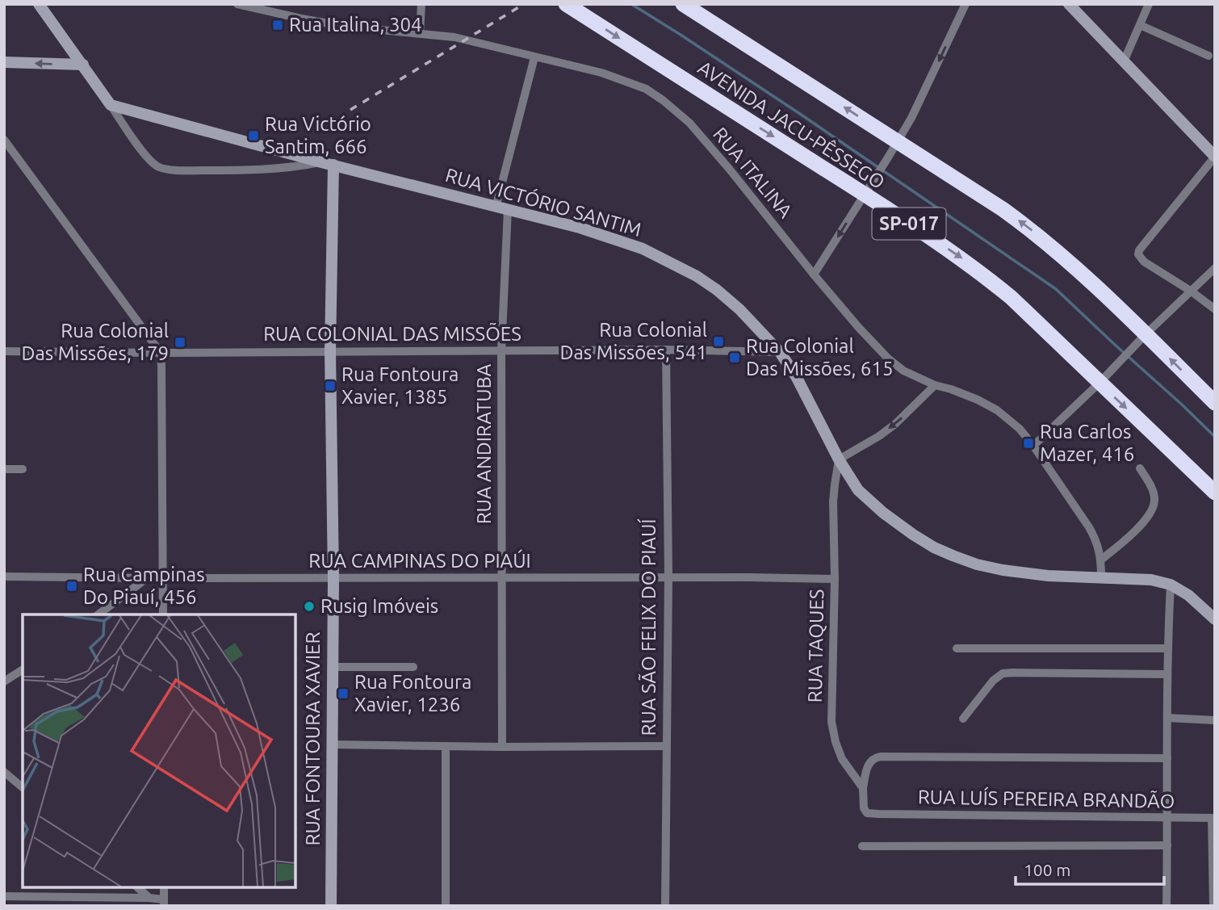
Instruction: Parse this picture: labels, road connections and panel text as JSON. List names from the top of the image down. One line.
{"streets":{"highway":["AVENIDA JACU-PÊSSEGO","SP-017"],"street":["RUA ITALINA","RUA VICTÓRIO SANTIM","RUA COLONIAL DAS MISSÕES","RUA ANDIRATUBA","RUA CAMPINAS DO PIAÚI","RUA SÃO FELIX DO PIAUÍ","RUA TAQUES","RUA FONTOURA XAVIER","RUA LUÍS PEREIRA BRANDÃO"]},"crossings":[["RUA ITALINA","RUA VICTÓRIO SANTIM"],["RUA VICTÓRIO SANTIM","RUA COLONIAL DAS MISSÕES"],["RUA VICTÓRIO SANTIM","RUA ANDIRATUBA"],["RUA VICTÓRIO SANTIM","RUA TAQUES"],["RUA VICTÓRIO SANTIM","RUA FONTOURA XAVIER"],["RUA COLONIAL DAS MISSÕES","RUA ANDIRATUBA"],["RUA COLONIAL DAS MISSÕES","RUA SÃO FELIX DO PIAUÍ"],["RUA COLONIAL DAS MISSÕES","RUA FONTOURA XAVIER"],["RUA ANDIRATUBA","RUA CAMPINAS DO PIAÚI"],["RUA CAMPINAS DO PIAÚI","RUA SÃO FELIX DO PIAUÍ"],["RUA CAMPINAS DO PIAÚI","RUA TAQUES"],["RUA CAMPINAS DO PIAÚI","RUA FONTOURA XAVIER"],["RUA TAQUES","RUA LUÍS PEREIRA BRANDÃO"]],"places":{"transit":["Rua Italina, 304","Rua Victório Santim, 666","Rua Colonial Das Missões, 541","Rua Colonial Das Missões, 179","Rua Colonial Das Missões, 615","Rua Fontoura Xavier, 1385","Rua Carlos Mazer, 416","Rua Campinas Do Piauí, 456","Rua Fontoura Xavier, 1236"],"other":["Rusig Imóveis"]},"scale_bar":"100 m"}
